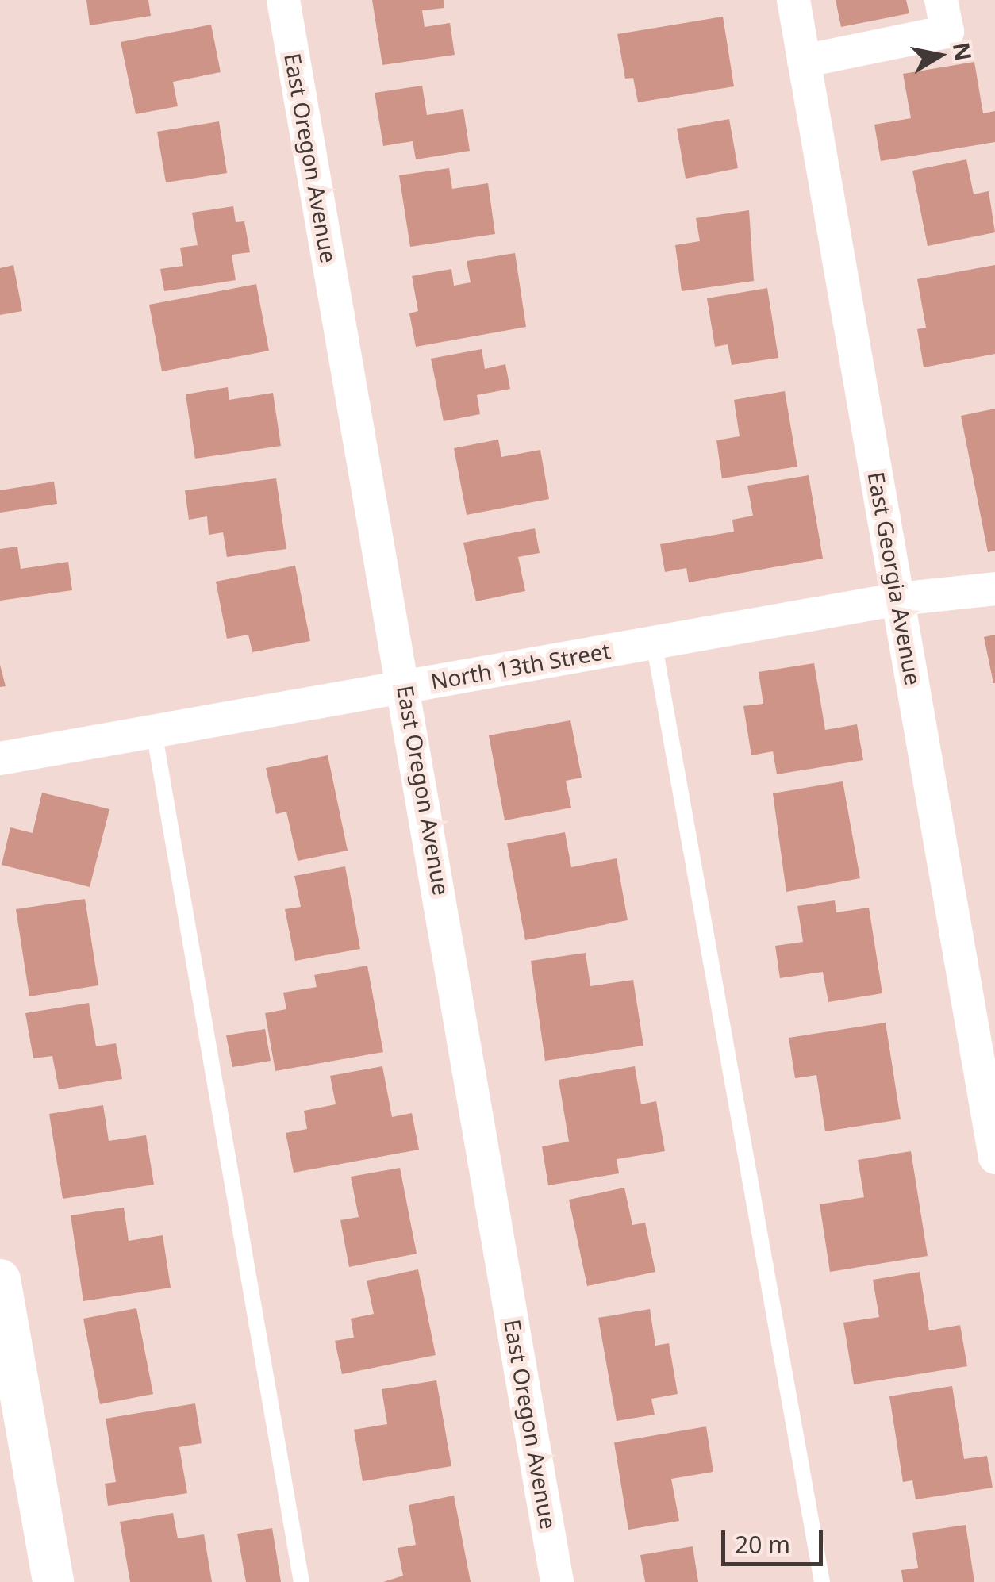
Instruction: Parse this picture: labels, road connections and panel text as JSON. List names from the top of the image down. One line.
{"streets":{"street":["East Oregon Avenue","East Georgia Avenue","North 13th Street"]},"crossings":[["East Oregon Avenue","North 13th Street"],["East Georgia Avenue","North 13th Street"]],"scale_bar":"20 m","north":"right"}
